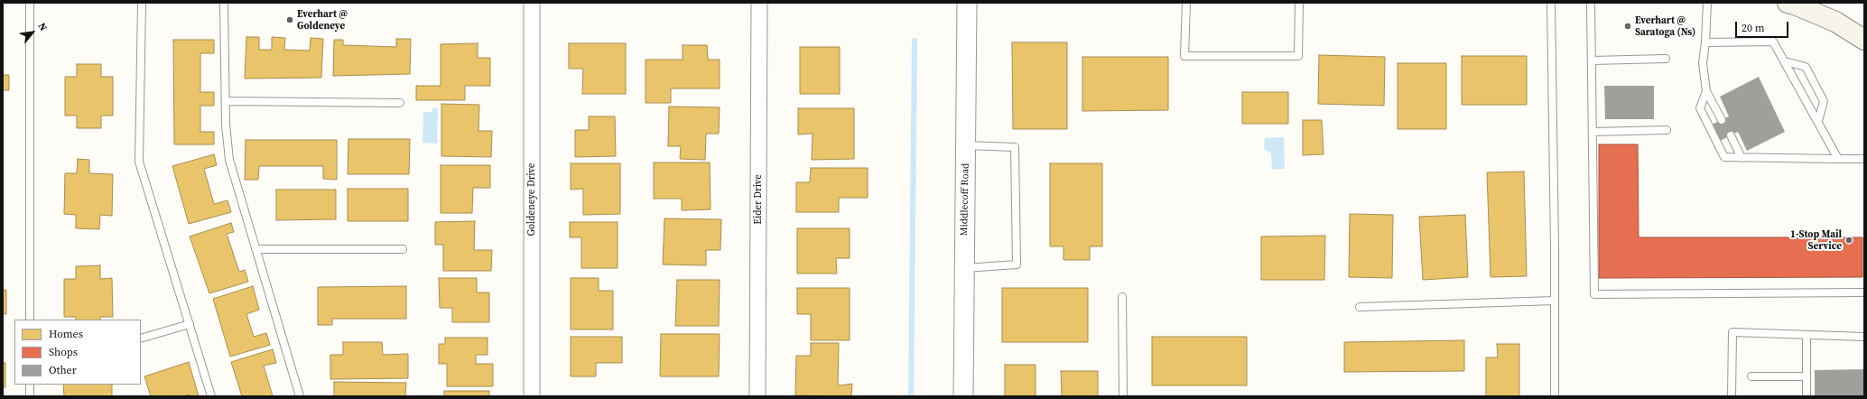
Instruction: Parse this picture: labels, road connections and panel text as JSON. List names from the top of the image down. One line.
{"streets":{"street":["Goldeneye Drive","Eider Drive","Middlecoff Road"]},"places":["Everhart @ Goldeneye","Everhart @ Saratoga (Ns)","1-Stop Mail Service"],"legend":["Homes","Shops","Other"],"scale_bar":"20 m","north":"top right"}
